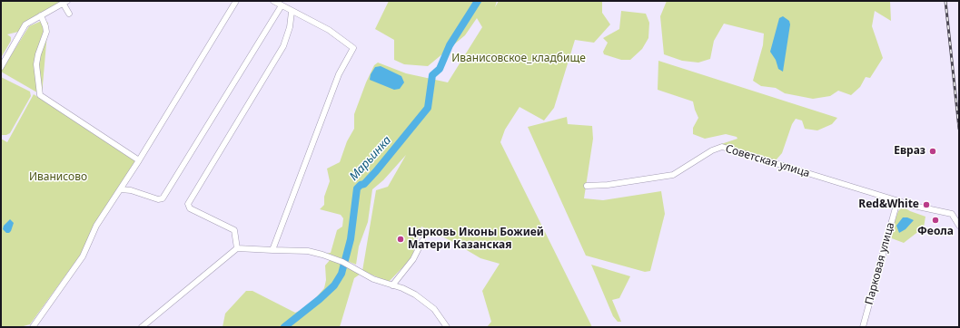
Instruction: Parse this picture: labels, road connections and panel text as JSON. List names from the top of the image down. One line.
{"streets":{"street":["Советская улица","Парковая улица"]},"crossings":[["Советская улица","Парковая улица"]],"water":["Марьинка"],"parks":["Иванисовское_кладбище","Иванисово"],"places":["Евраз","Red&White","Феола","Церковь Иконы Божией Матери Казанская"]}
